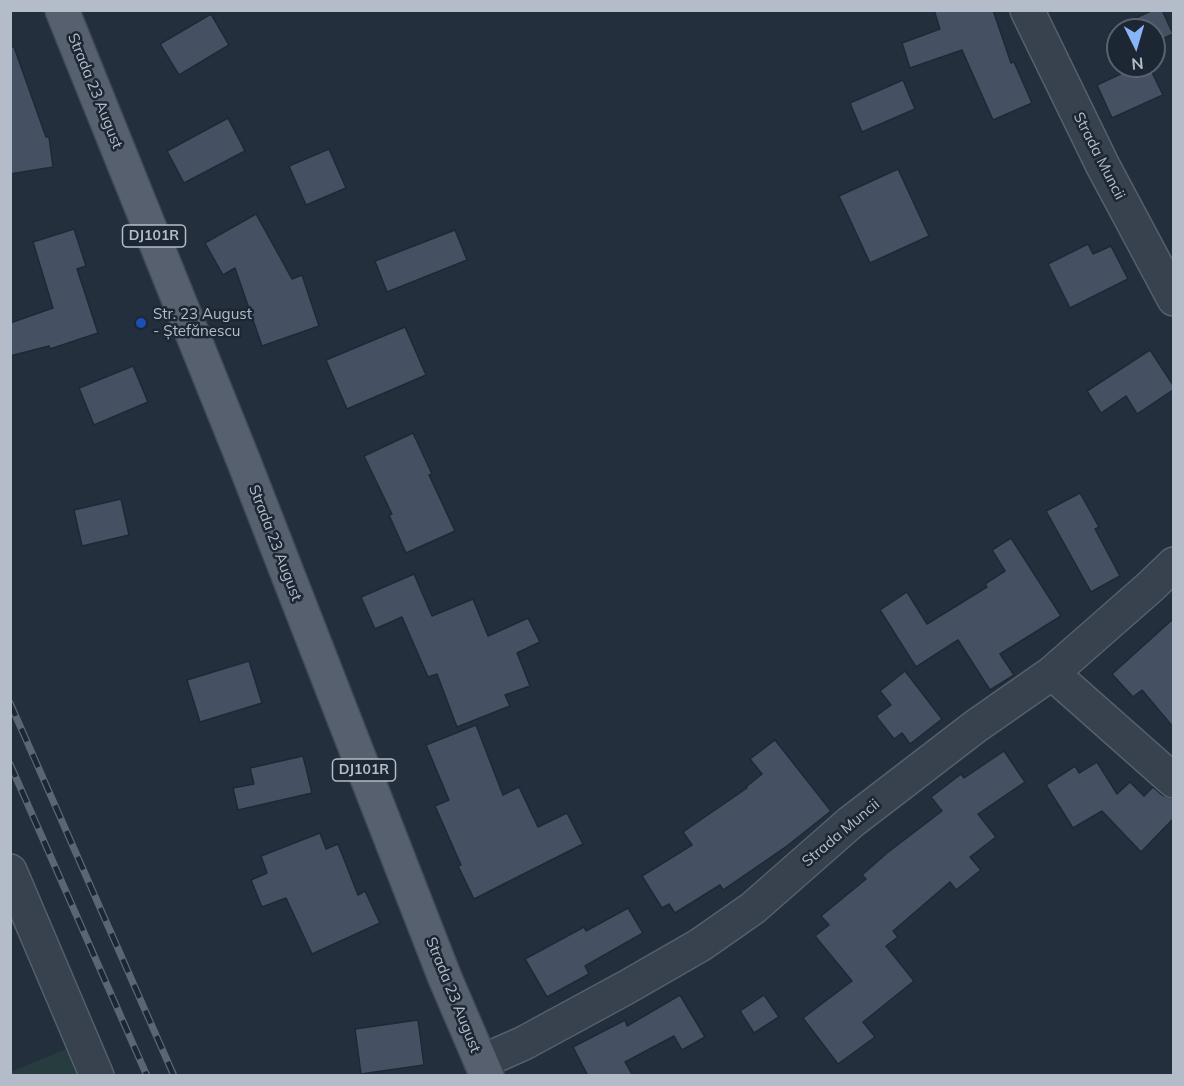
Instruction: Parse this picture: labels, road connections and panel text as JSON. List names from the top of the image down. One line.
{"streets":{"main road":["Strada 23 August","DJ101R"],"street":["Strada Muncii"]},"crossings":[["Strada 23 August","Strada Muncii"]],"places":["Str. 23 August - Ștefănescu"],"north":"bottom"}
